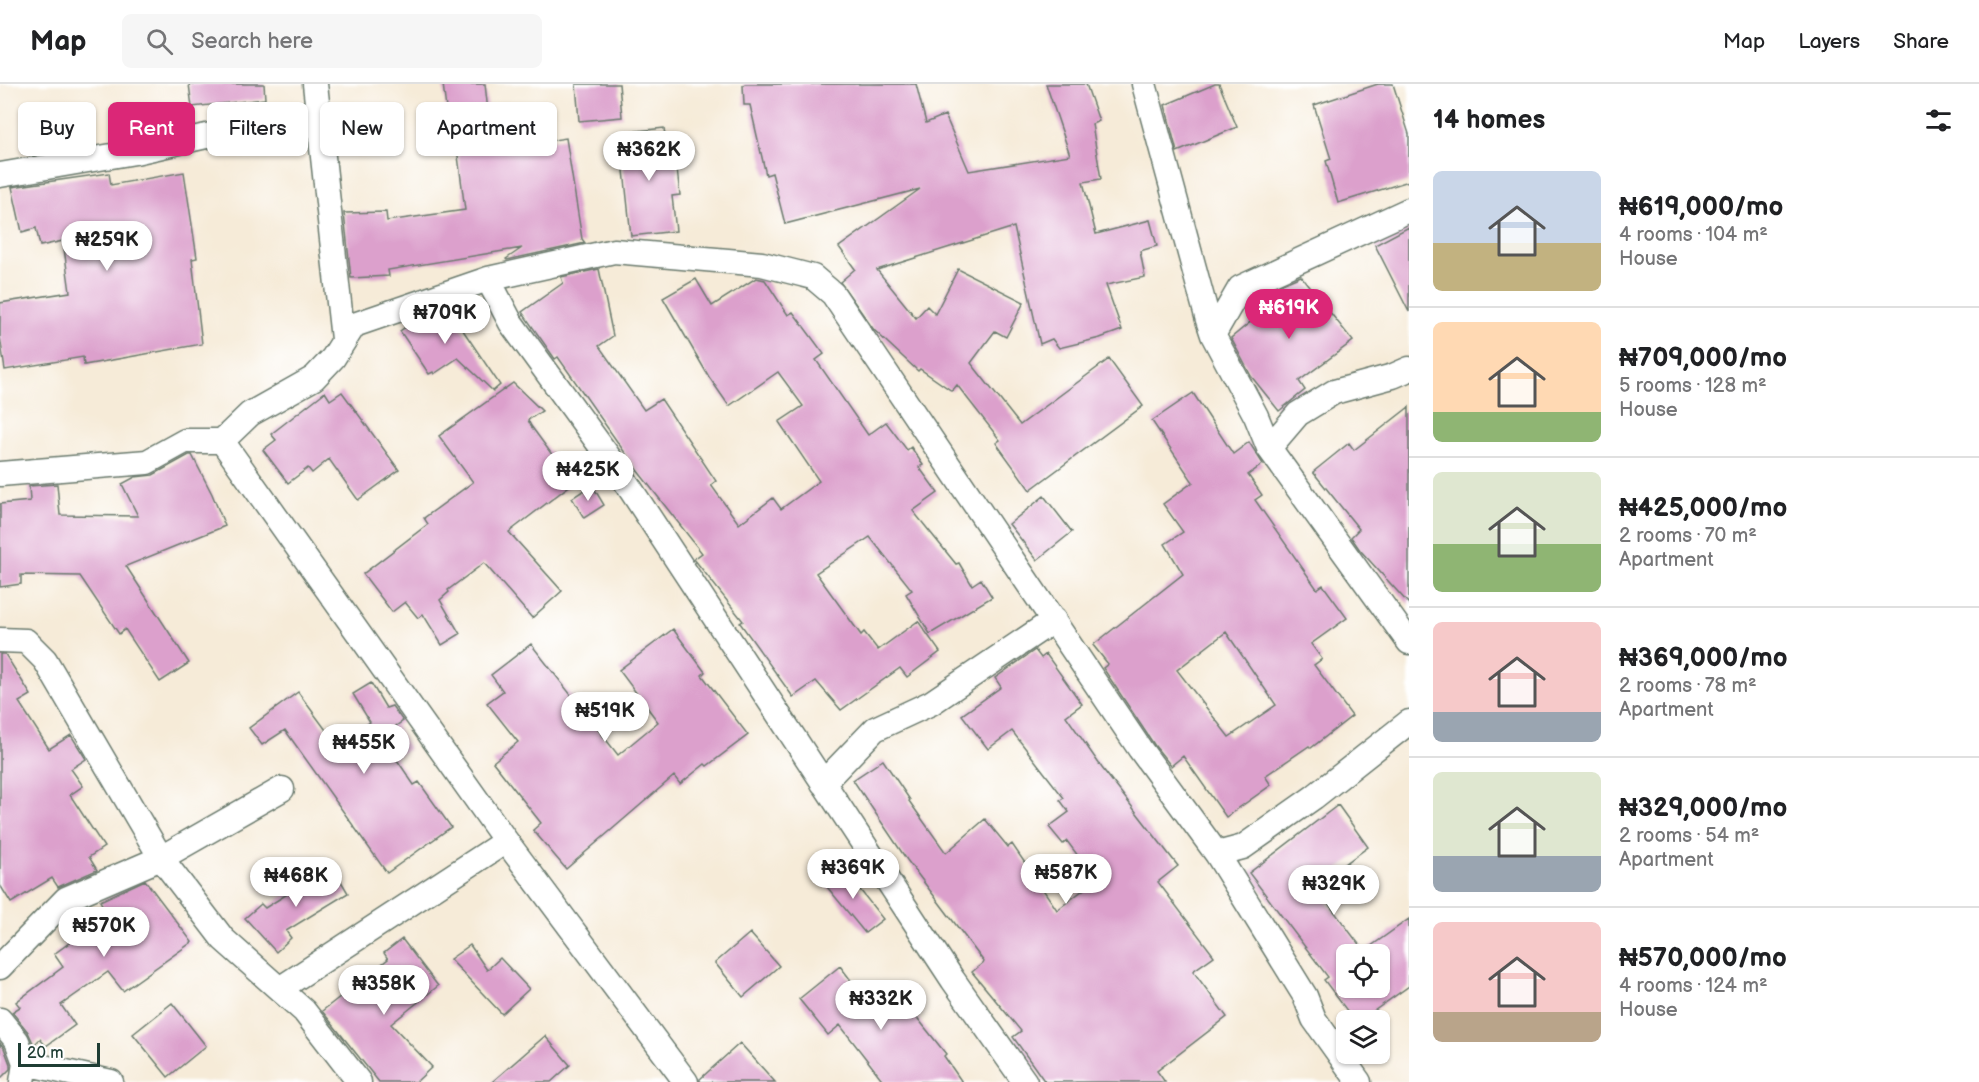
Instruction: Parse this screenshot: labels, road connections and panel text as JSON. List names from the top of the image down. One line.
{"scale_bar":"20 m","page":{"header":"Map","search":"Search here","nav":["Map","Layers","Share"],"heading":"14 homes","chip":["Buy","Rent","Filters","New","Apartment"],"price":["₦362K","₦259K","₦619K","₦709K","₦425K","₦519K","₦455K","₦369K","₦587K","₦468K","₦329K","₦570K","₦358K","₦332K"],"list":[{"name":"₦619,000/mo","note":"4 rooms · 104 m² · House"},{"name":"₦709,000/mo","note":"5 rooms · 128 m² · House"},{"name":"₦425,000/mo","note":"2 rooms · 70 m² · Apartment"},{"name":"₦369,000/mo","note":"2 rooms · 78 m² · Apartment"},{"name":"₦329,000/mo","note":"2 rooms · 54 m² · Apartment"},{"name":"₦570,000/mo","note":"4 rooms · 124 m² · House"}],"scale":"20 m"}}
